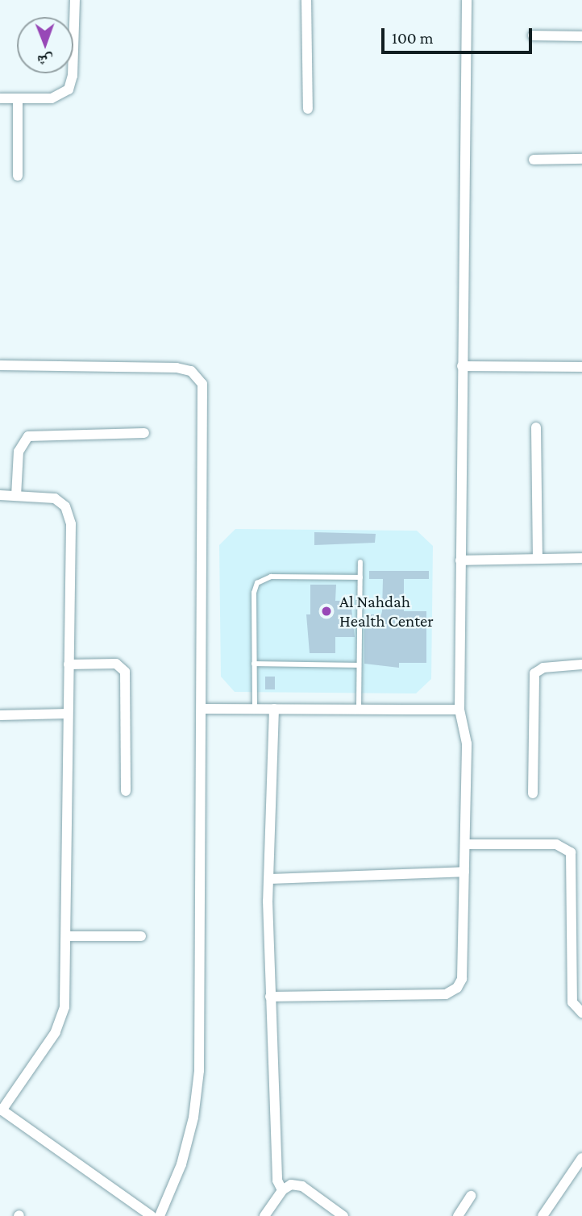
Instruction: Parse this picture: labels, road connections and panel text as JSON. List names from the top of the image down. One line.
{"places":["Al Nahdah Health Center"],"scale_bar":"100 m","north":"bottom"}
